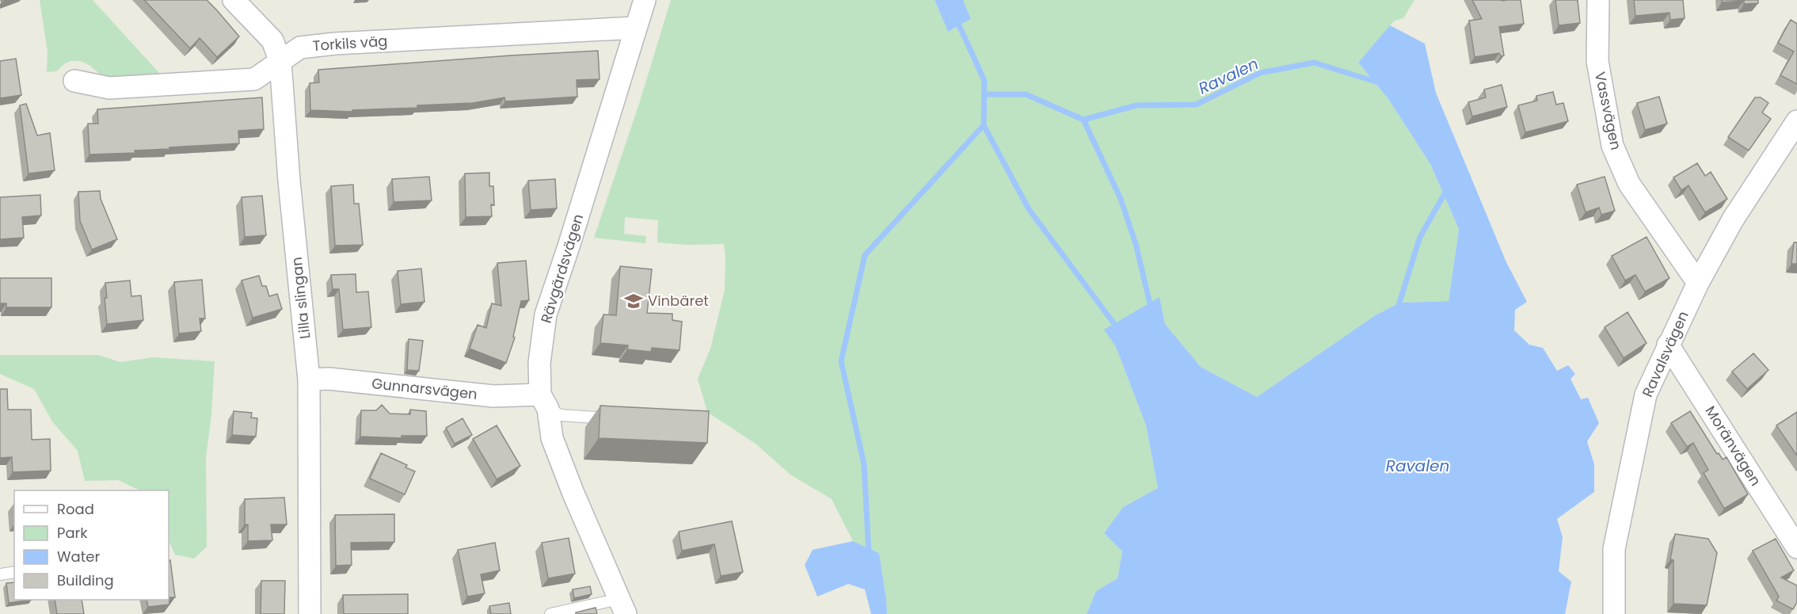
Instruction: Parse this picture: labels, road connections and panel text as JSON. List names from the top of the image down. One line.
{"streets":{"street":["Torkils väg","Vassvägen","Rävgärdsvägen","Lilla slingan","Ravalsvägen","Gunnarsvägen","Moränvägen"]},"crossings":[["Torkils väg","Rävgärdsvägen"],["Torkils väg","Lilla slingan"],["Vassvägen","Ravalsvägen"],["Rävgärdsvägen","Gunnarsvägen"],["Lilla slingan","Gunnarsvägen"],["Ravalsvägen","Moränvägen"]],"water":["Ravalen"],"places":{"school or university":["Vinbäret"]},"legend":["Road","Park","Water","Building"]}
